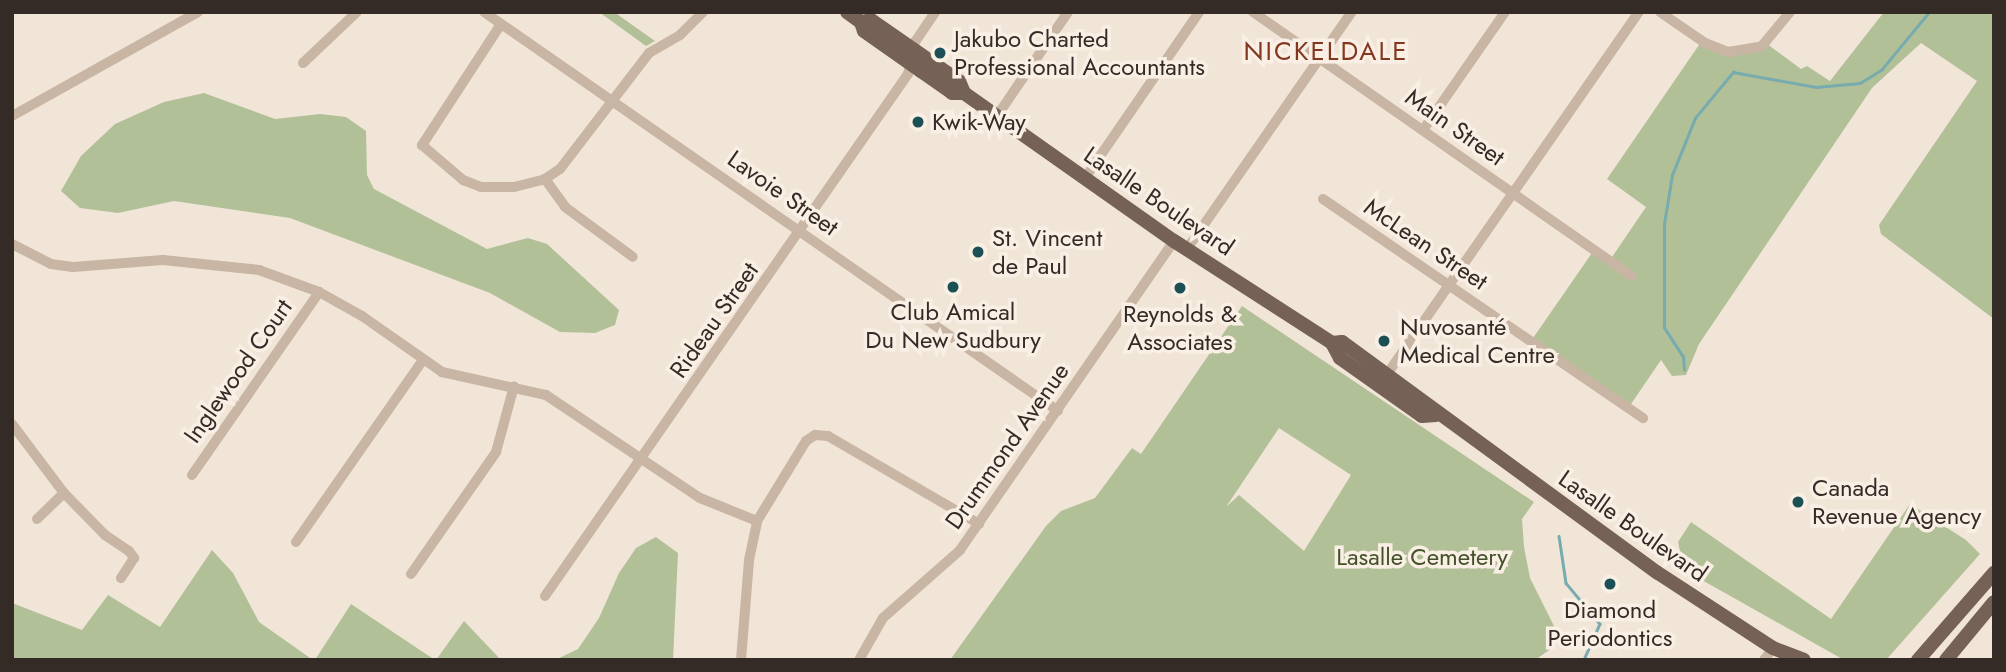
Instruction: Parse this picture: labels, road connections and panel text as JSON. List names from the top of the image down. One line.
{"streets":{"main road":["Lasalle Boulevard"],"street":["Main Street","Lavoie Street","McLean Street","Rideau Street","Inglewood Court","Drummond Avenue"]},"crossings":[["Lavoie Street","Rideau Street"],["Lavoie Street","Drummond Avenue"],["Lasalle Boulevard","Rideau Street"],["Lasalle Boulevard","Drummond Avenue"]],"districts":["NICKELDALE"],"parks":["Lasalle Cemetery"],"places":["Jakubo Charted Professional Accountants","Kwik-Way","St. Vincent de Paul","Club Amical Du New Sudbury","Reynolds & Associates","Nuvosanté Medical Centre","Canada Revenue Agency","Diamond Periodontics"]}
